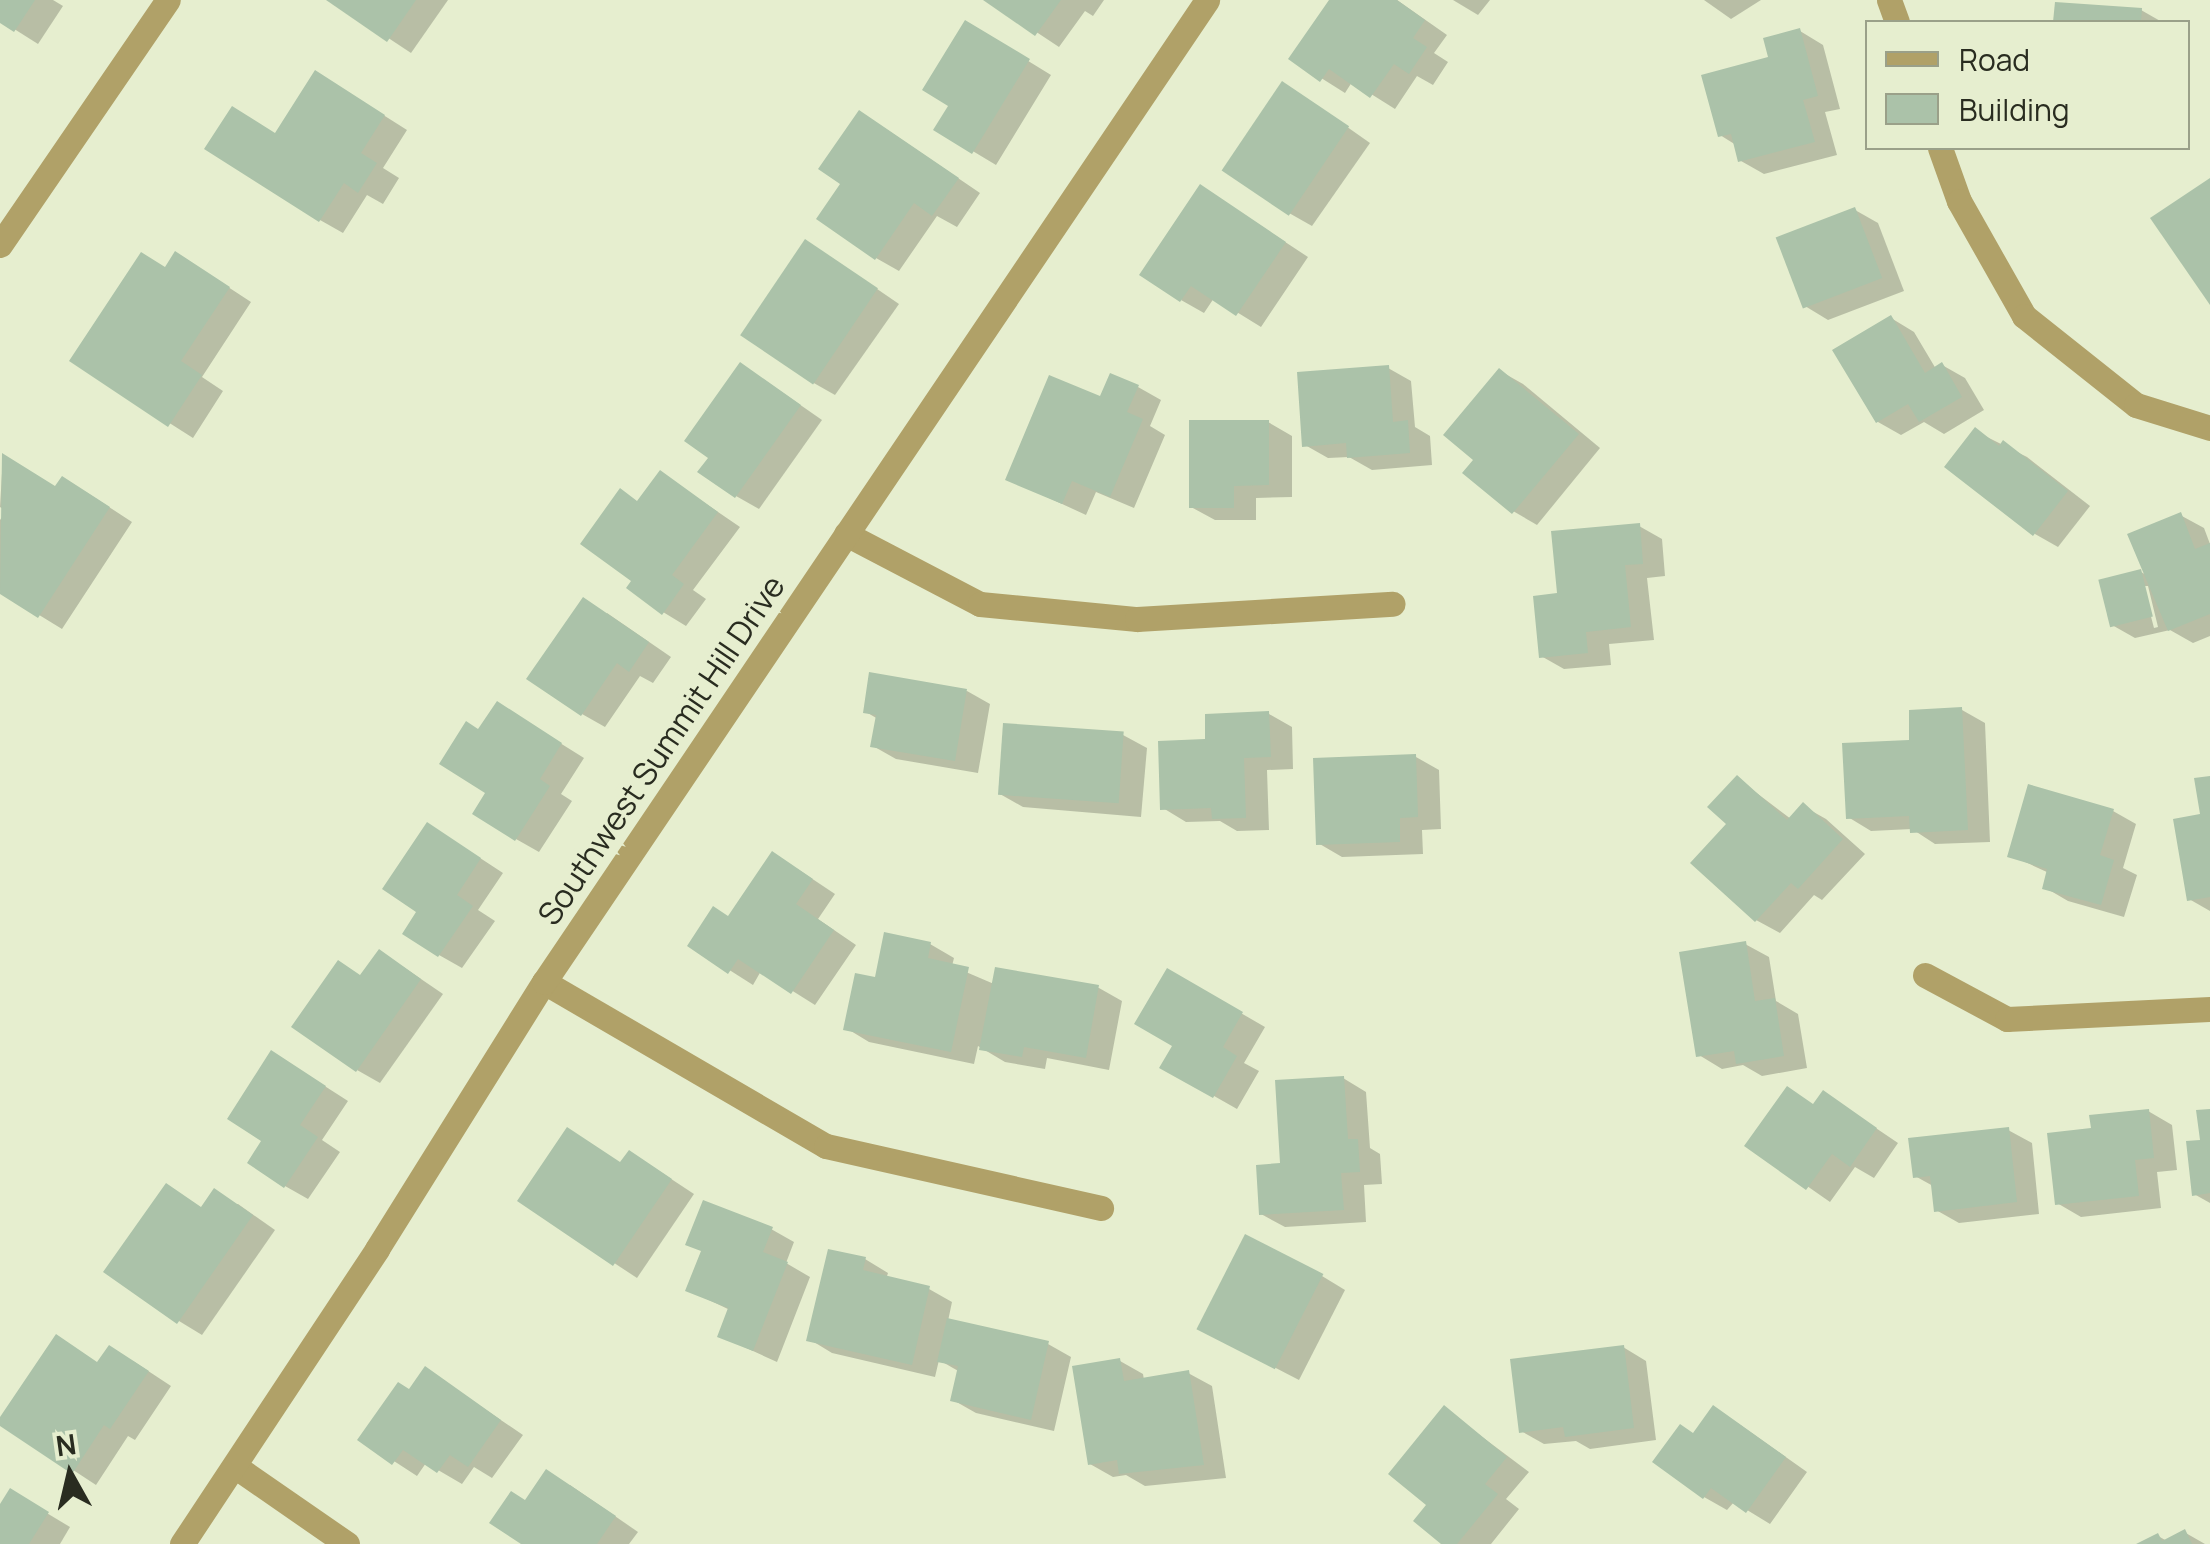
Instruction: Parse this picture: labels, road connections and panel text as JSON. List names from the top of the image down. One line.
{"streets":{"street":["Southwest Summit Hill Drive"]},"legend":["Road","Building"],"north":"top"}
